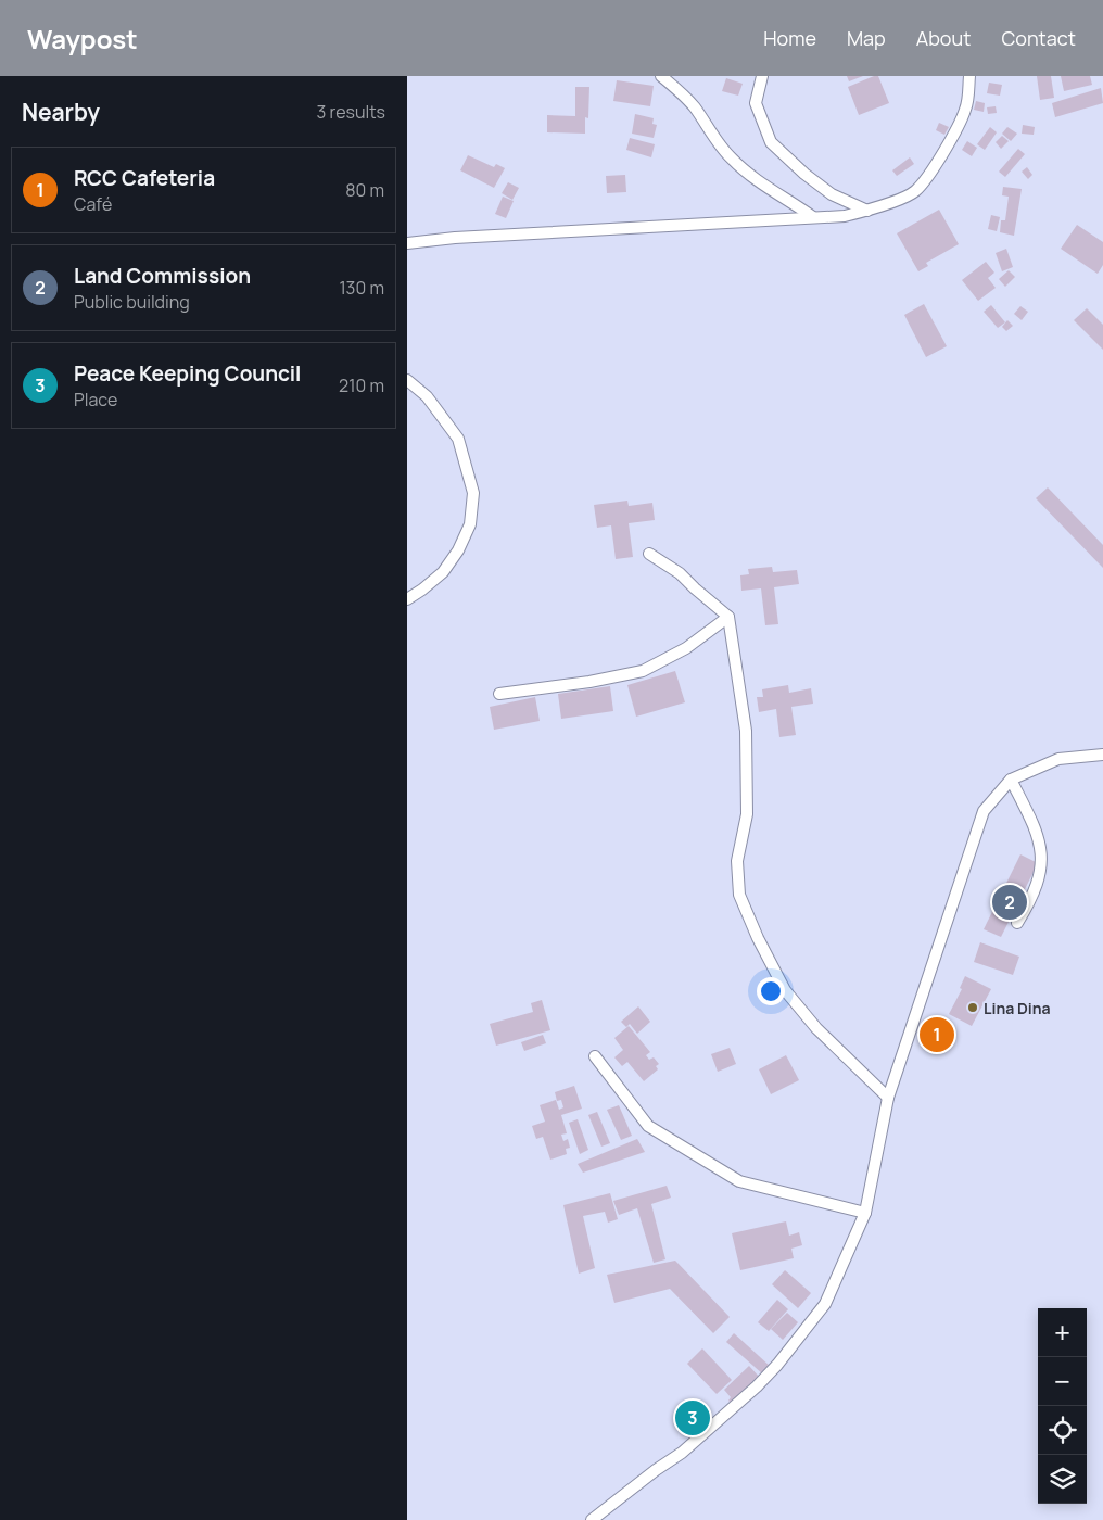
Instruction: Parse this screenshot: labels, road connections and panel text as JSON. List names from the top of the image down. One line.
{"places":["Lina Dina"],"page":{"header":"Waypost","nav":["Home","Map","About","Contact"],"heading":["Nearby","3 results"],"list":[{"mark":"1","name":"RCC Cafeteria","note":"Café","value":"80 m"},{"mark":"2","name":"Land Commission","note":"Public building","value":"130 m"},{"mark":"3","name":"Peace Keeping Council","note":"Place","value":"210 m"}],"pins":["2","1","3"],"map_buttons":["+","−"]}}
